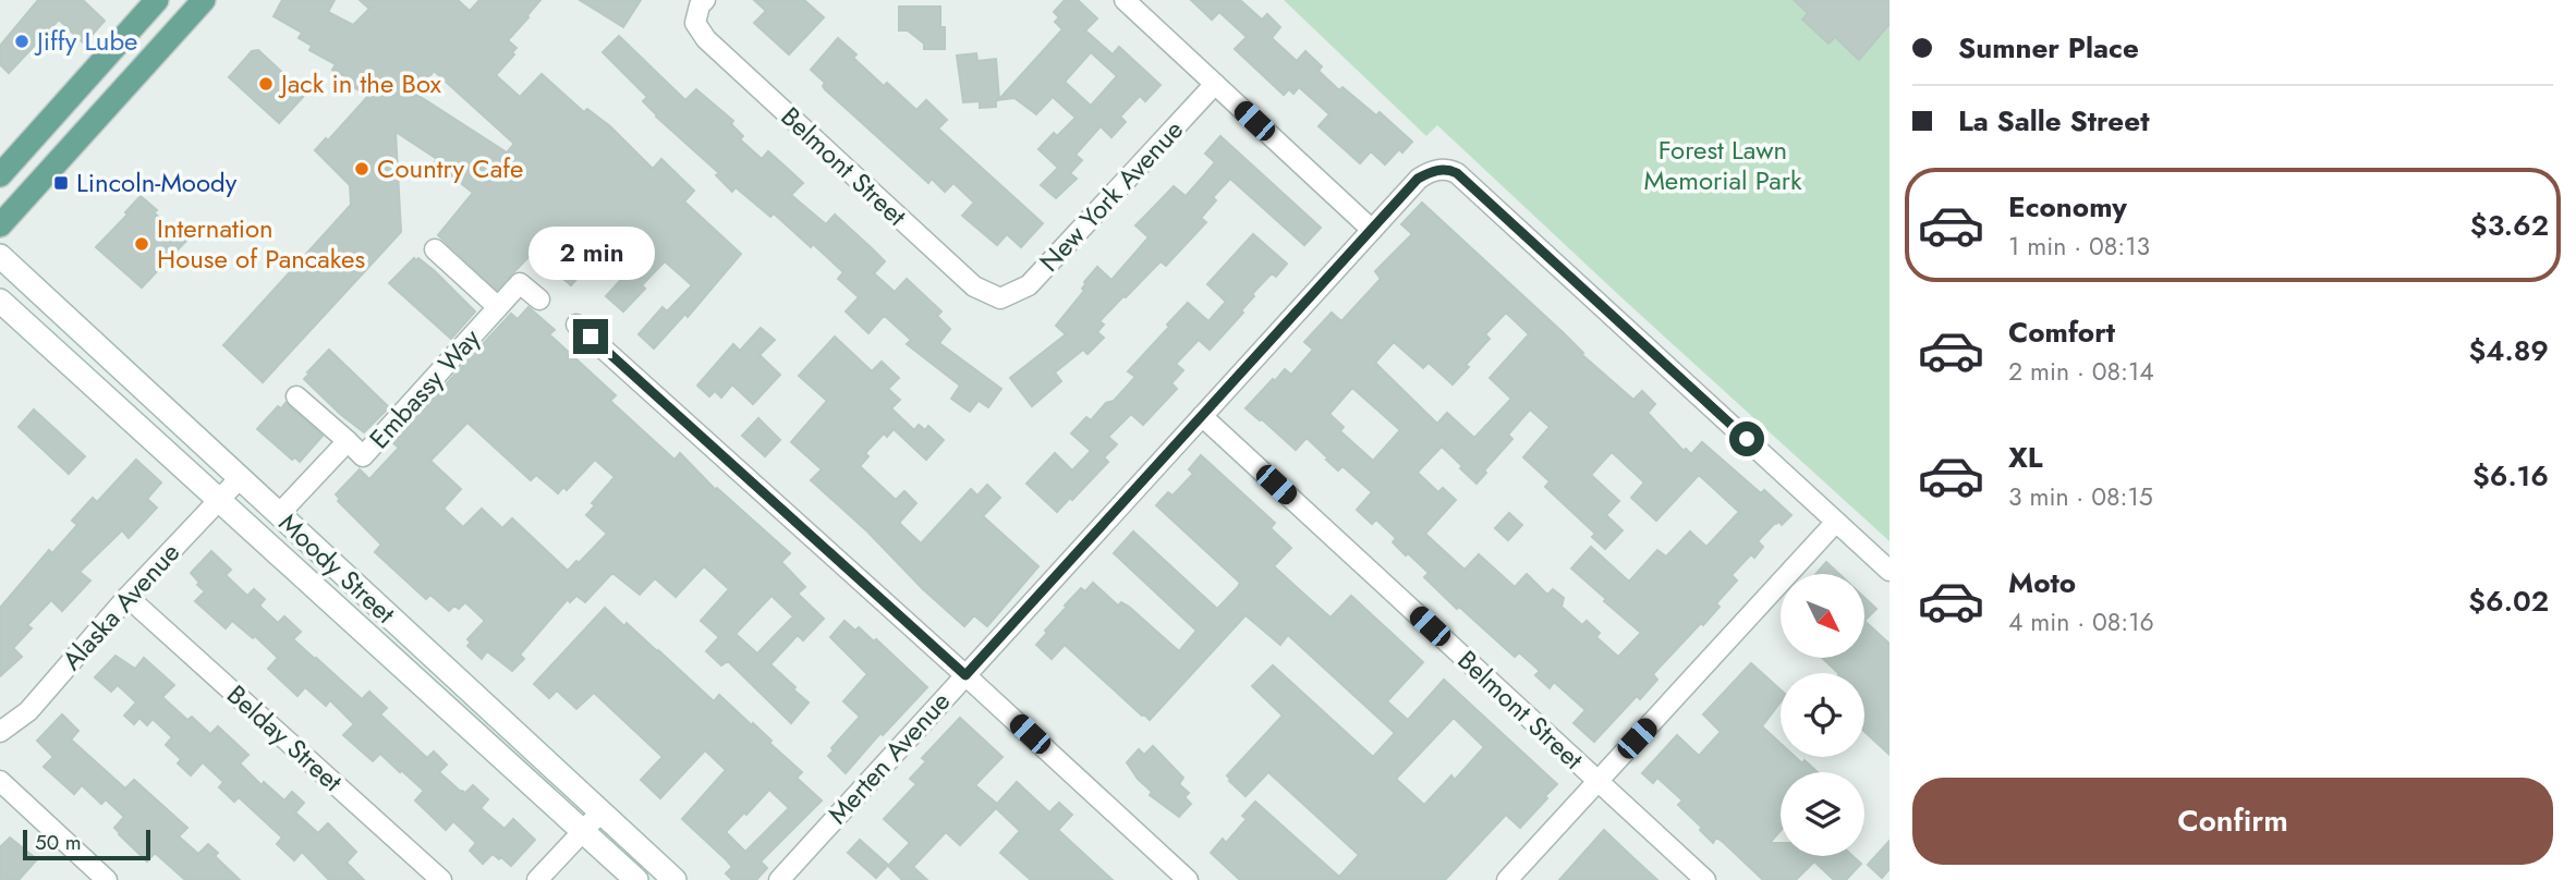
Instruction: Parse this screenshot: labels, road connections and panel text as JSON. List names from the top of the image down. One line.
{"streets":{"main road":["Moody Street"],"street":["Belmont Street","New York Avenue","Embassy Way","Alaska Avenue","Belday Street","Merten Avenue"]},"crossings":[["Belmont Street","New York Avenue"],["Belmont Street","Merten Avenue"],["Embassy Way","Moody Street"],["Moody Street","Alaska Avenue"],["Alaska Avenue","Belday Street"]],"parks":["Forest Lawn Memorial Park"],"places":{"other":["Jiffy Lube","Jack in the Box","Country Cafe","Internation House of Pancakes"],"transit":["Lincoln-Moody"]},"scale_bar":"50 m","north":"bottom right","page":{"banner":["Sumner Place","La Salle Street"],"list":[{"name":"Economy","note":"1 min · 08:13","value":"$3.62"},{"name":"Comfort","note":"2 min · 08:14","value":"$4.89"},{"name":"XL","note":"3 min · 08:15","value":"$6.16"},{"name":"Moto","note":"4 min · 08:16","value":"$6.02"}],"bubble":"2 min","buttons":"Confirm","scale":"50 m"}}
